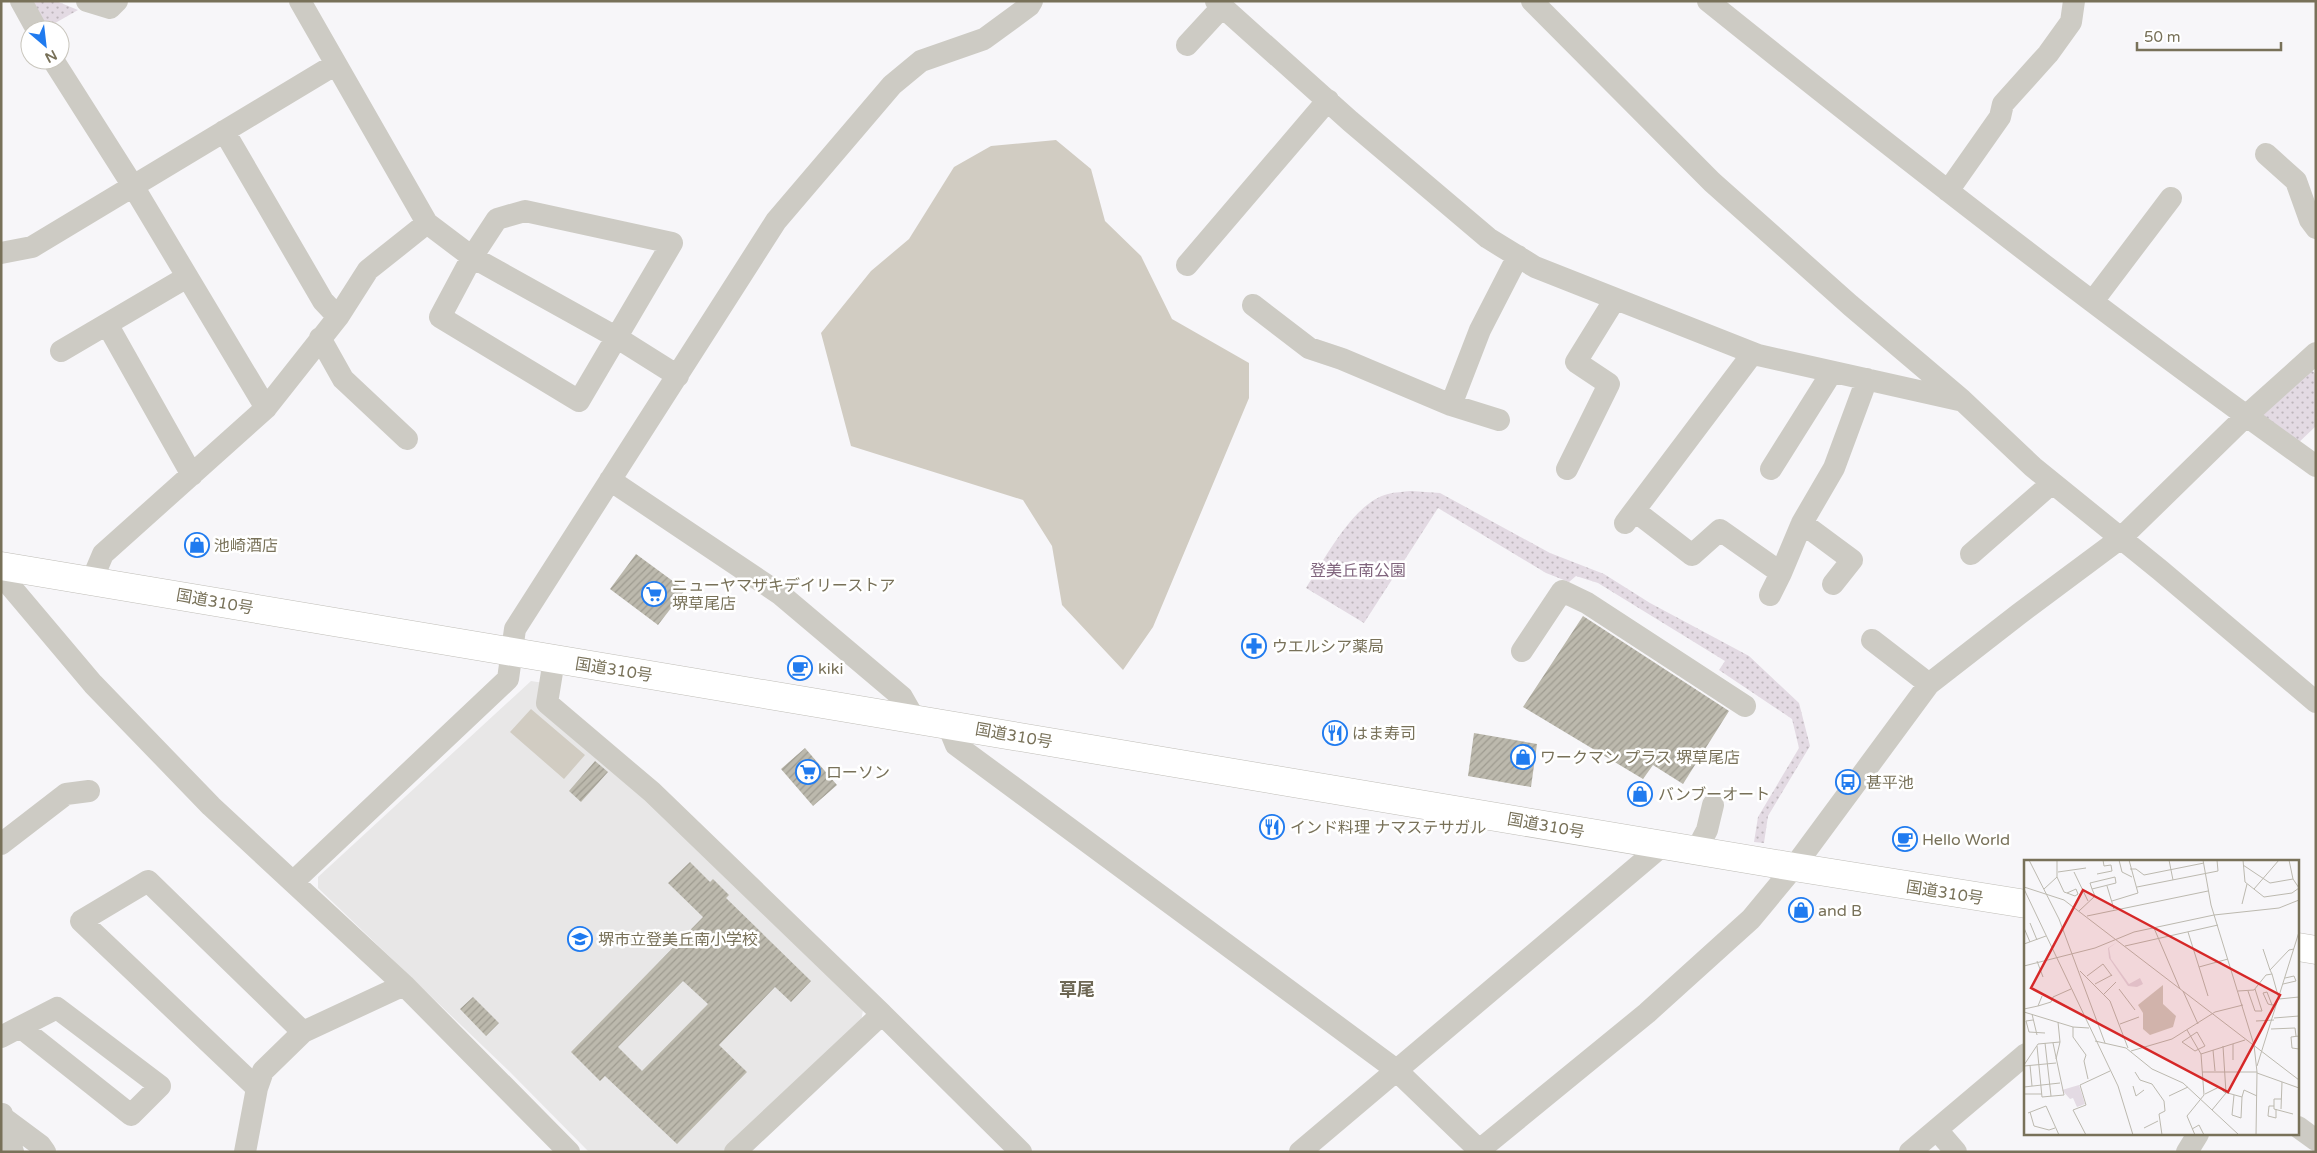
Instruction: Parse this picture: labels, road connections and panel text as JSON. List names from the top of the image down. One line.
{"streets":{"highway":["国道310号"]},"districts":["草尾"],"parks":["登美丘南公園"],"places":{"shop":["池崎酒店","ワークマン プラス 堺草尾店","バンブーオート","and B"],"supermarket":["ニューヤマザキデイリーストア 堺草尾店","ローソン"],"pharmacy":["ウエルシア薬局"],"cafe":["kiki","Hello World"],"restaurant":["はま寿司","インド料理 ナマステサガル"],"bus stop":["甚平池"],"school or university":["堺市立登美丘南小学校"]},"scale_bar":"50 m","north":"bottom right"}
